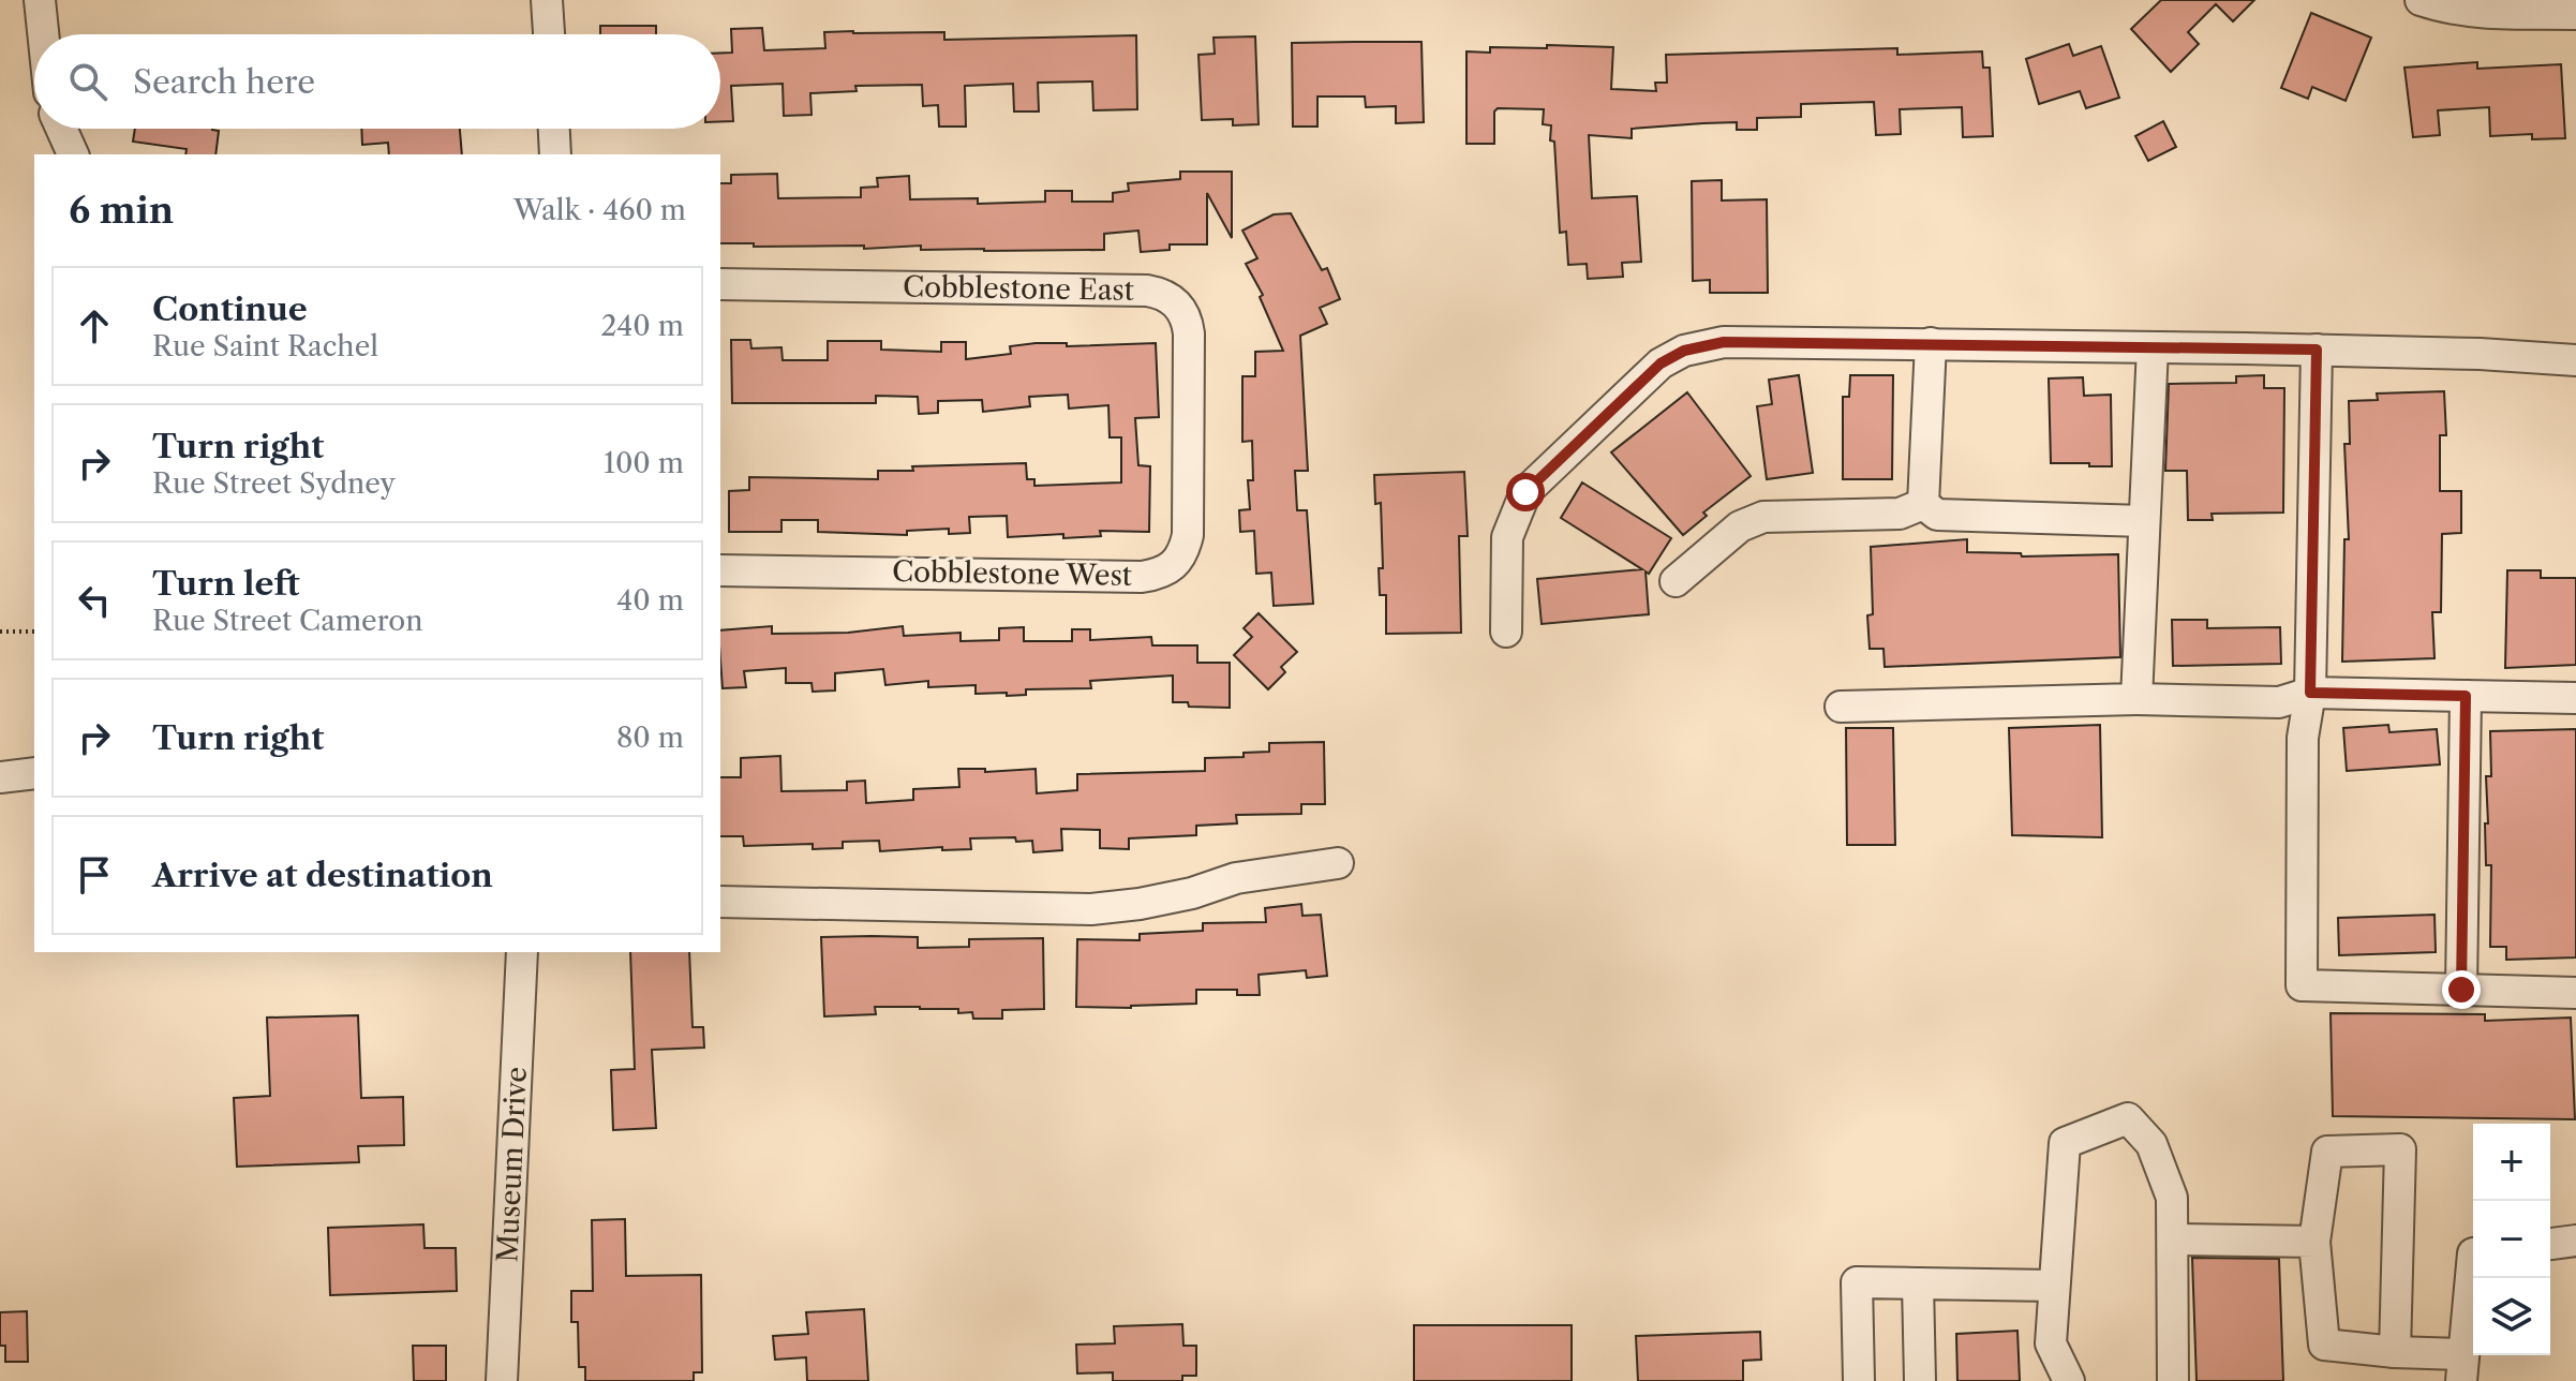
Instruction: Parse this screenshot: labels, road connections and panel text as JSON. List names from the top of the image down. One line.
{"streets":{"street":["Cobblestone East","Cobblestone West","Museum Drive"]},"crossings":[["Cobblestone East","Cobblestone West"]],"page":{"search":"Search here","heading":["6 min","Walk · 460 m"],"list":[["Continue","Rue Saint Rachel","240 m"],["Turn right","Rue Street Sydney","100 m"],["Turn left","Rue Street Cameron","40 m"],["Turn right","80 m"],"Arrive at destination"],"map_buttons":["+","−"]}}
